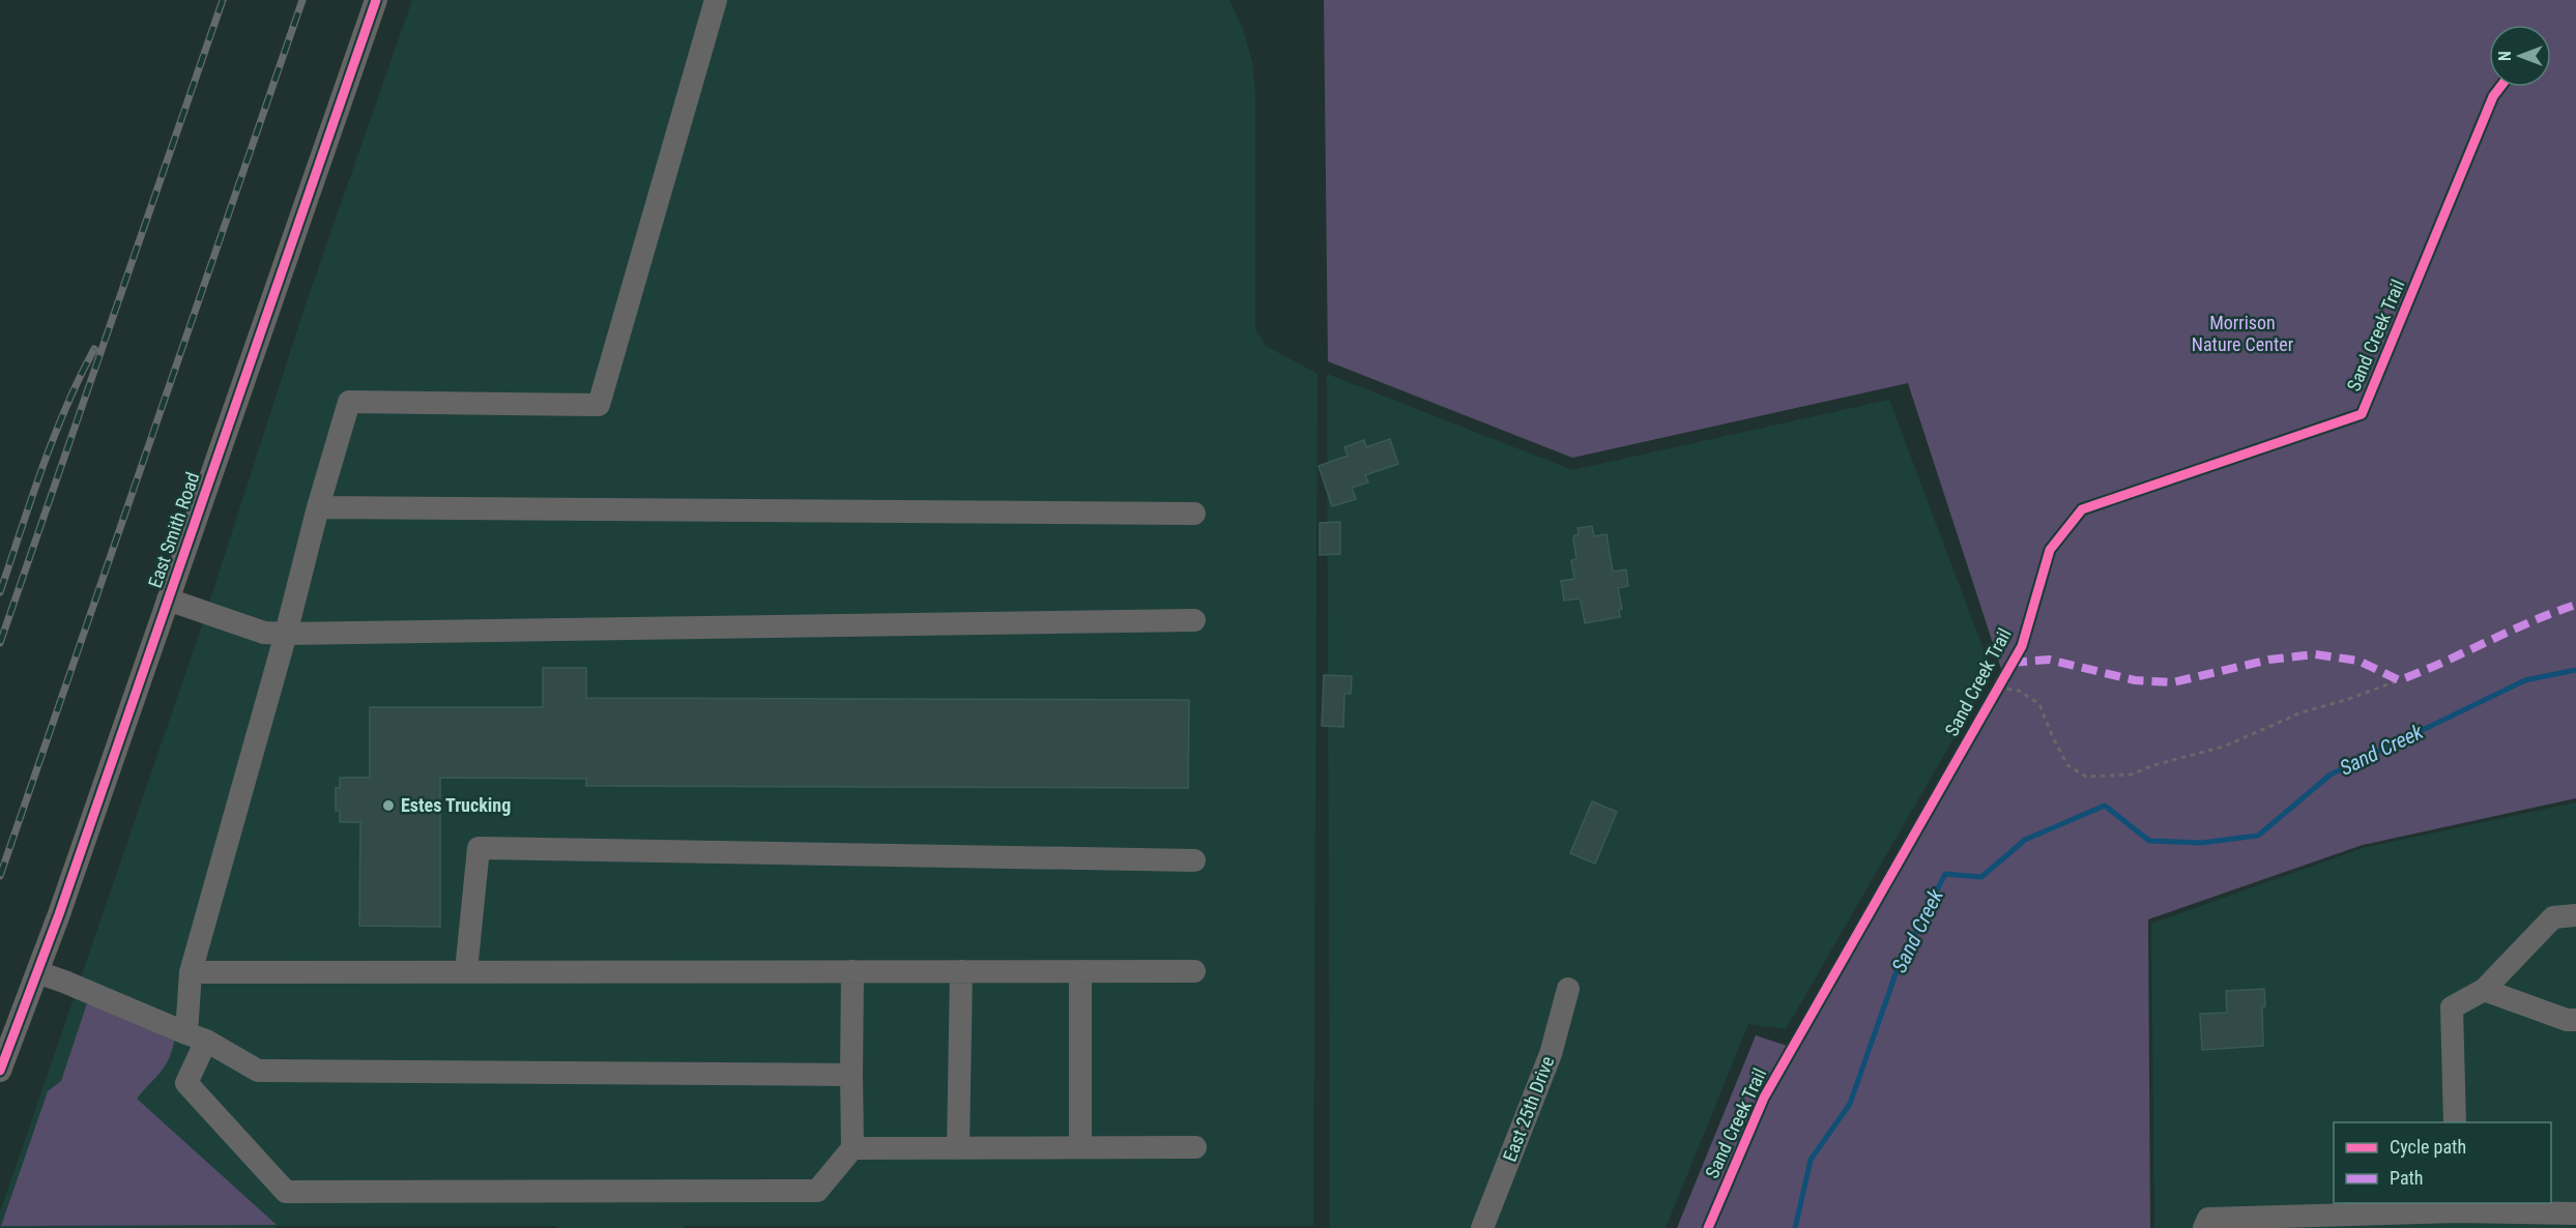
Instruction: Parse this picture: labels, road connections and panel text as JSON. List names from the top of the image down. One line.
{"streets":{"street":["East Smith Road","East 25th Drive"],"cycle path":["Sand Creek Trail"]},"water":["Sand Creek"],"parks":["Morrison Nature Center"],"places":["Estes Trucking"],"legend":["Cycle path","Path"],"north":"left"}
